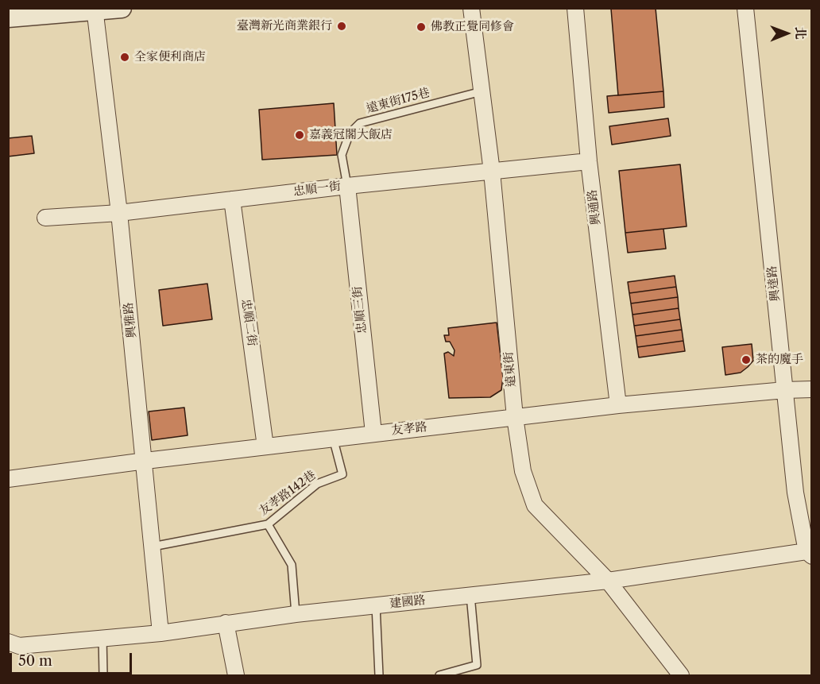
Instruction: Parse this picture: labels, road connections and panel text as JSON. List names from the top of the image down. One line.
{"streets":{"street":["忠順一街","興通路","興達路","忠順三街","興雅路","忠順二街","遠東街","友孝路","建國路"],"lane":["遠東街175巷","友孝路142巷"]},"crossings":[["遠東街175巷","忠順一街"],["遠東街175巷","忠順三街"],["遠東街175巷","遠東街"],["忠順一街","興通路"],["忠順一街","忠順三街"],["忠順一街","興雅路"],["忠順一街","忠順二街"],["忠順一街","遠東街"],["興通路","友孝路"],["興達路","友孝路"],["興達路","建國路"],["忠順三街","友孝路"],["興雅路","友孝路"],["興雅路","友孝路142巷"],["興雅路","建國路"],["忠順二街","友孝路"],["遠東街","友孝路"],["遠東街","建國路"],["友孝路","友孝路142巷"]],"places":["臺灣新光商業銀行","佛教正覺同修會","全家便利商店","嘉義冠閣大飯店","茶的魔手"],"scale_bar":"50 m","north":"right"}
